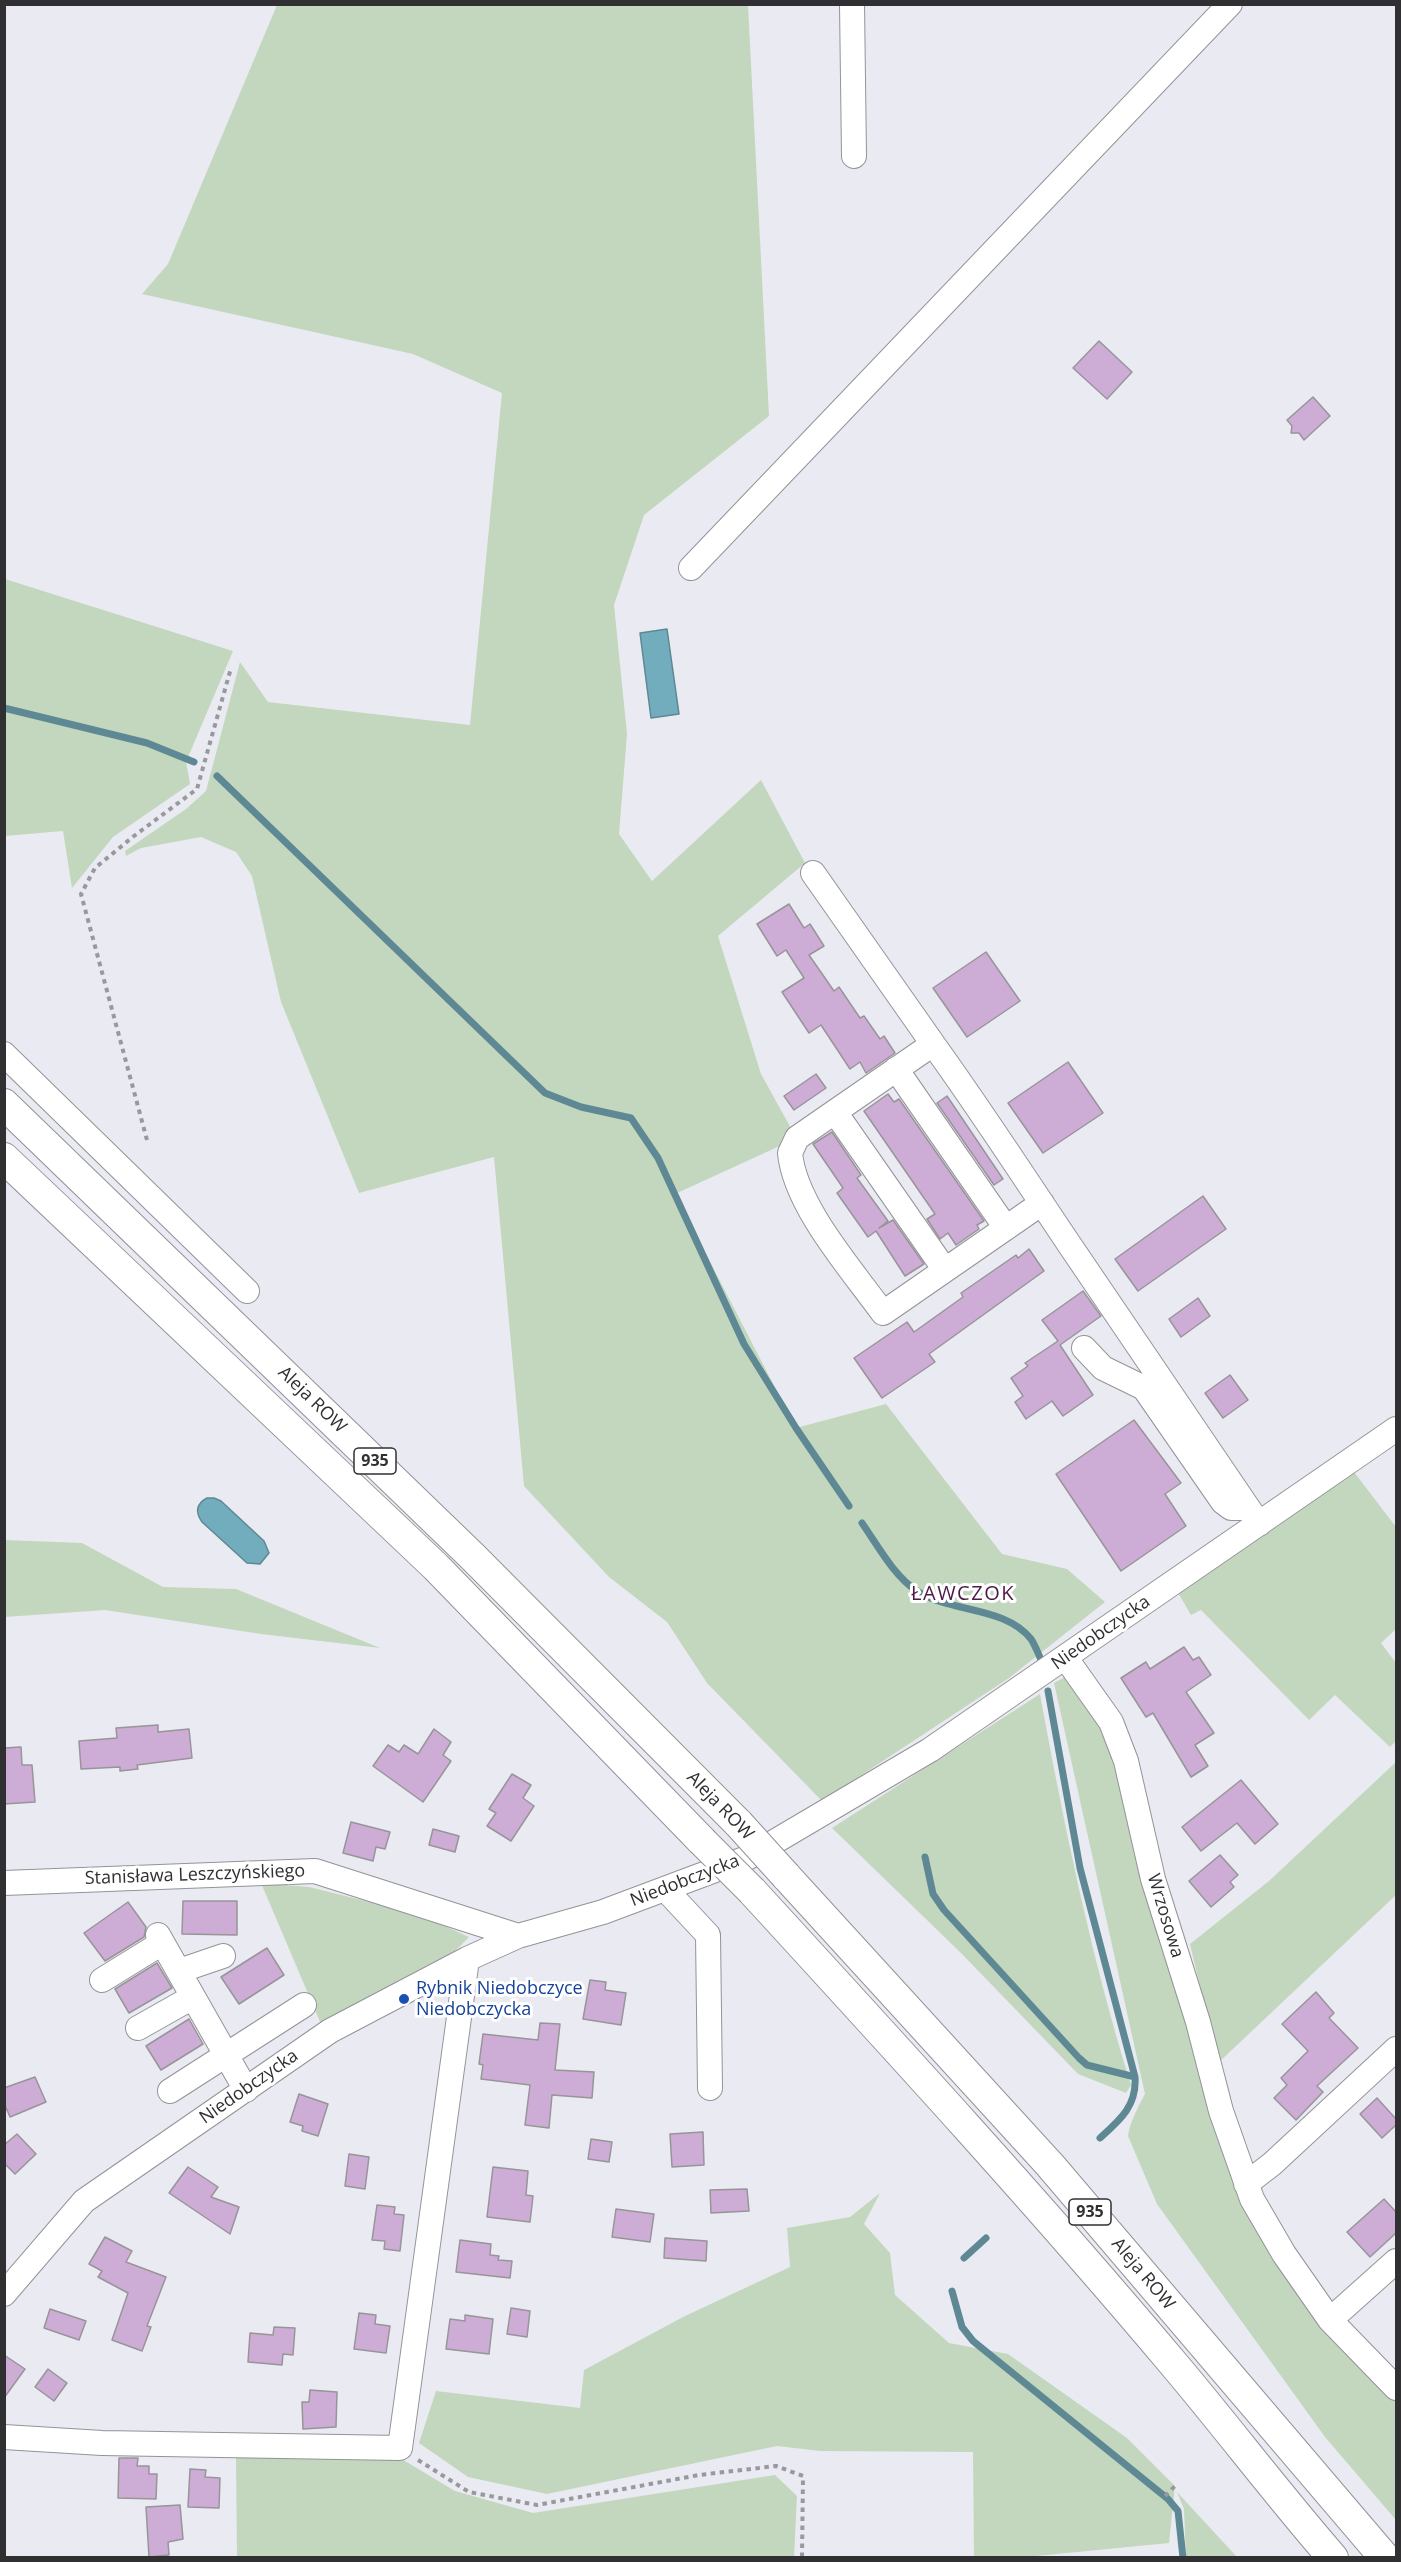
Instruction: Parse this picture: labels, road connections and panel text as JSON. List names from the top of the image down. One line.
{"streets":{"main road":["Aleja ROW","935"],"street":["Niedobczycka","Stanisława Leszczyńskiego","Wrzosowa"]},"crossings":[["Niedobczycka","Stanisława Leszczyńskiego"],["Niedobczycka","Wrzosowa"]],"districts":["ŁAWCZOK"],"places":["Rybnik Niedobczyce Niedobczycka"]}
